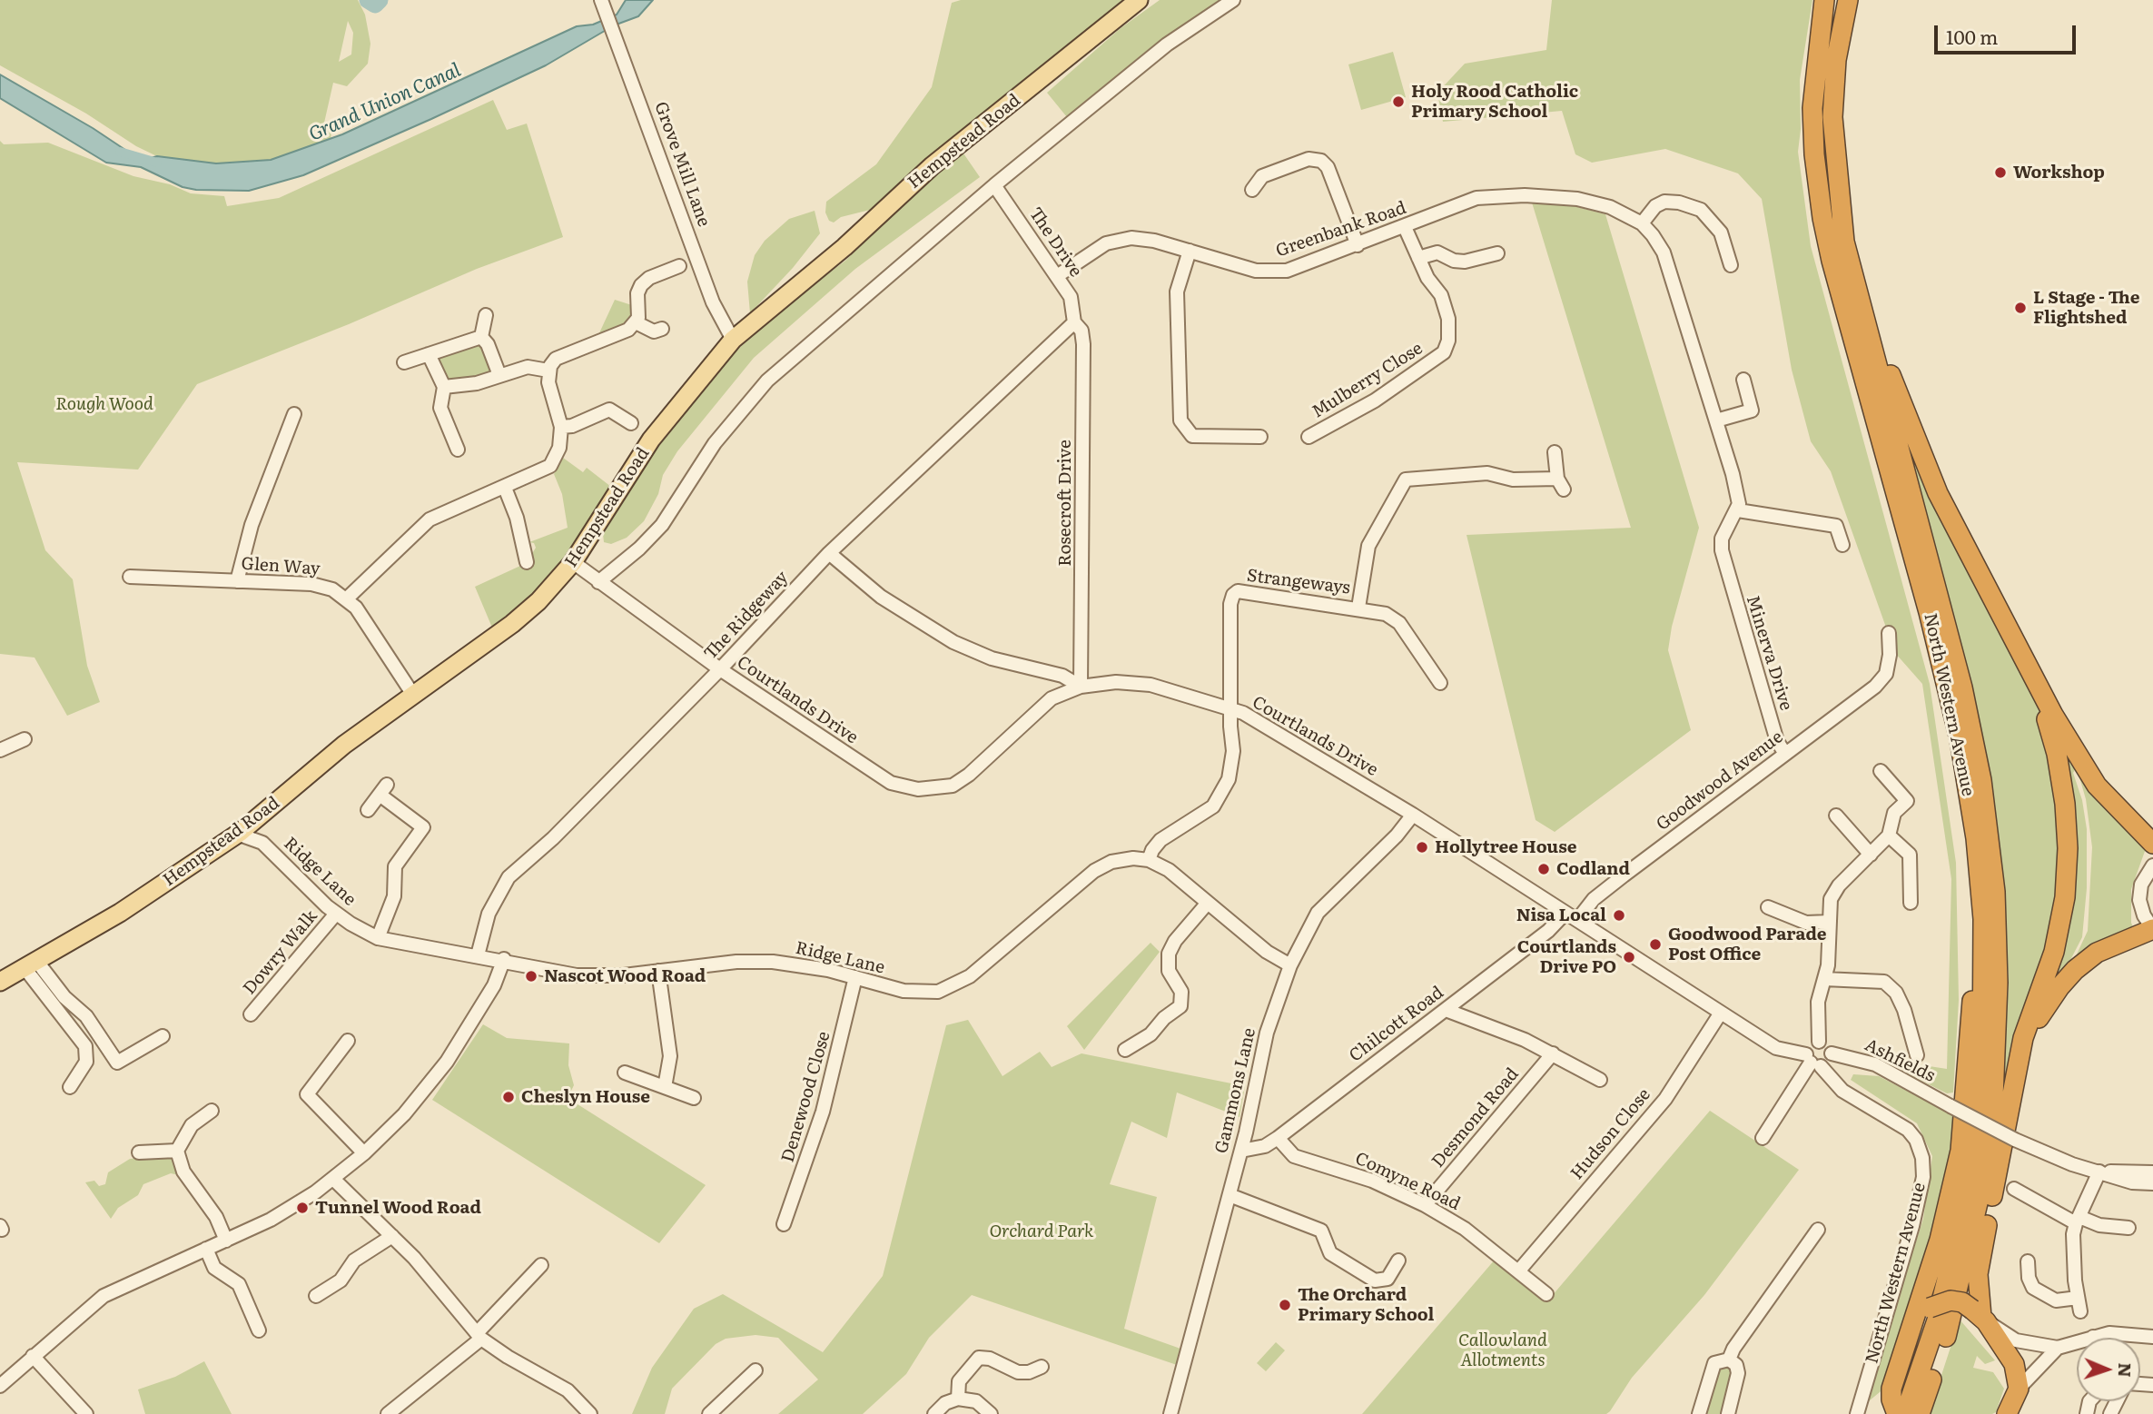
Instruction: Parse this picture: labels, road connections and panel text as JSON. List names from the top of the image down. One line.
{"streets":{"highway":["North Western Avenue"],"main road":["Hempstead Road"],"street":["Grove Mill Lane","Greenbank Road","The Drive","Mulberry Close","Rosecroft Drive","Glen Way","Strangeways","The Ridgeway","Minerva Drive","Courtlands Drive","Goodwood Avenue","Ridge Lane","Dowry Walk","Chilcott Road","Ashfields","Gammons Lane","Denewood Close","Desmond Road","Hudson Close","Comyne Road"]},"crossings":[["Hempstead Road","Grove Mill Lane"],["Hempstead Road","The Drive"],["Hempstead Road","Glen Way"],["Hempstead Road","Courtlands Drive"],["Hempstead Road","Ridge Lane"],["Greenbank Road","The Drive"],["Greenbank Road","Minerva Drive"],["The Drive","Rosecroft Drive"],["The Drive","The Ridgeway"],["Rosecroft Drive","The Ridgeway"],["Rosecroft Drive","Courtlands Drive"],["Strangeways","Courtlands Drive"],["The Ridgeway","Courtlands Drive"],["The Ridgeway","Ridge Lane"],["Minerva Drive","Goodwood Avenue"],["Courtlands Drive","North Western Avenue"],["Courtlands Drive","Goodwood Avenue"],["Courtlands Drive","Chilcott Road"],["Courtlands Drive","Ashfields"],["Courtlands Drive","Gammons Lane"],["Courtlands Drive","Hudson Close"],["North Western Avenue","Ashfields"],["Ridge Lane","Dowry Walk"],["Ridge Lane","Denewood Close"],["Chilcott Road","Gammons Lane"],["Chilcott Road","Comyne Road"],["Desmond Road","Comyne Road"],["Hudson Close","Comyne Road"]],"water":["Grand Union Canal"],"parks":["Rough Wood","Orchard Park","Callowland Allotments"],"places":["Holy Rood Catholic Primary School","Workshop","L Stage - The Flightshed","Hollytree House","Codland","Nisa Local","Goodwood Parade Post Office","Courtlands Drive PO","Nascot Wood Road","Cheslyn House","Tunnel Wood Road","The Orchard Primary School"],"scale_bar":"100 m","north":"right"}
